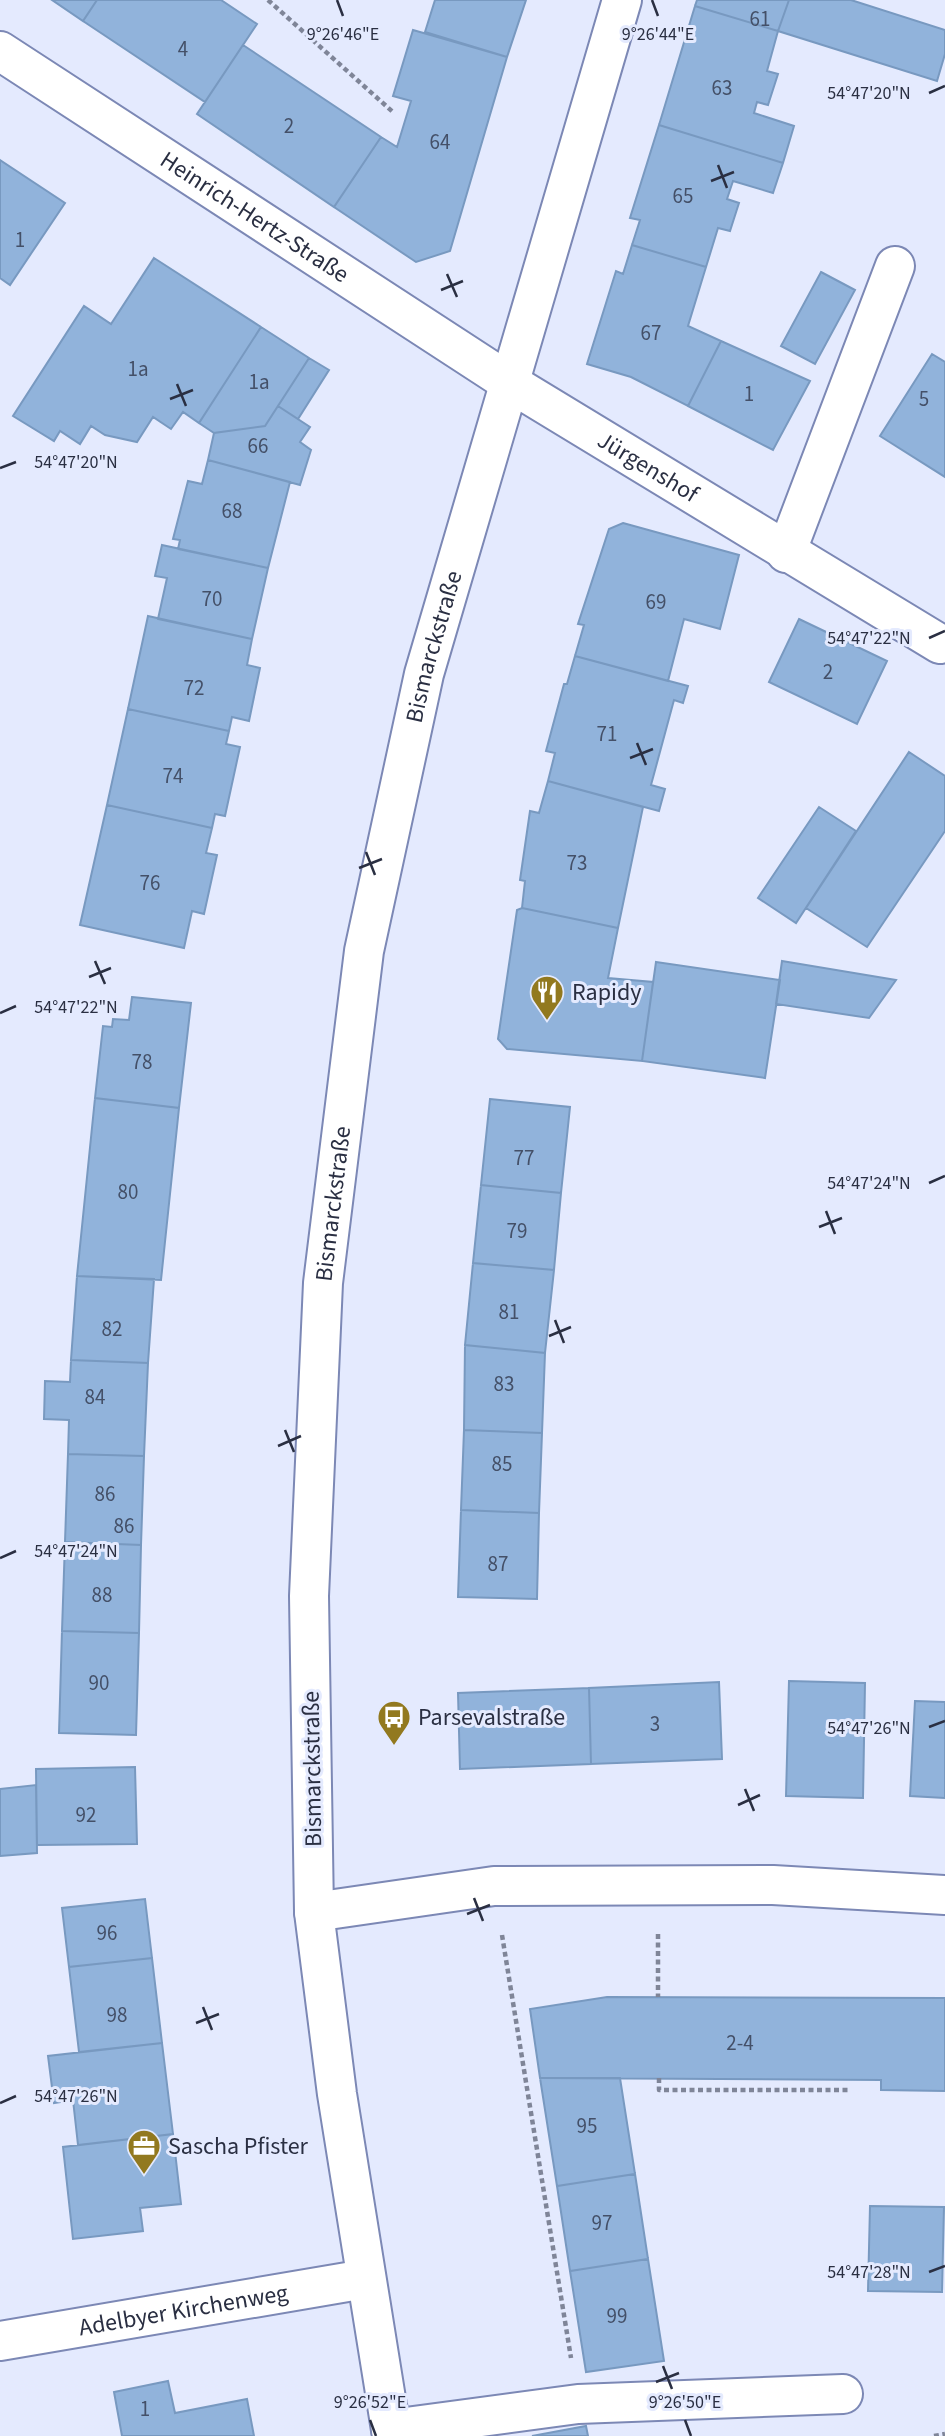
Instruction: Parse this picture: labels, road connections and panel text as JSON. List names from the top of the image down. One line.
{"streets":{"street":["Heinrich-Hertz-Straße","Jürgenshof","Bismarckstraße","Adelbyer Kirchenweg"]},"crossings":[["Heinrich-Hertz-Straße","Jürgenshof"],["Heinrich-Hertz-Straße","Bismarckstraße"],["Jürgenshof","Bismarckstraße"],["Bismarckstraße","Adelbyer Kirchenweg"]],"places":{"restaurant":["Rapidy"],"bus stop":["Parsevalstraße"],"office":["Sascha Pfister"]},"house_numbers":["61","4","63","2","64","65","1","67","1a","1a","1","5","66","68","70","69","2","72","71","74","73","76","78","77","80","79","81","82","83","84","85","86","86","87","88","90","3","92","96","98","2-4","95","97","99","1"],"coordinates":["9°26'46\"E","9°26'44\"E","54°47'20\"N","54°47'22\"N","54°47'24\"N","54°47'26\"N","54°47'28\"N","9°26'52\"E","9°26'50\"E"]}
